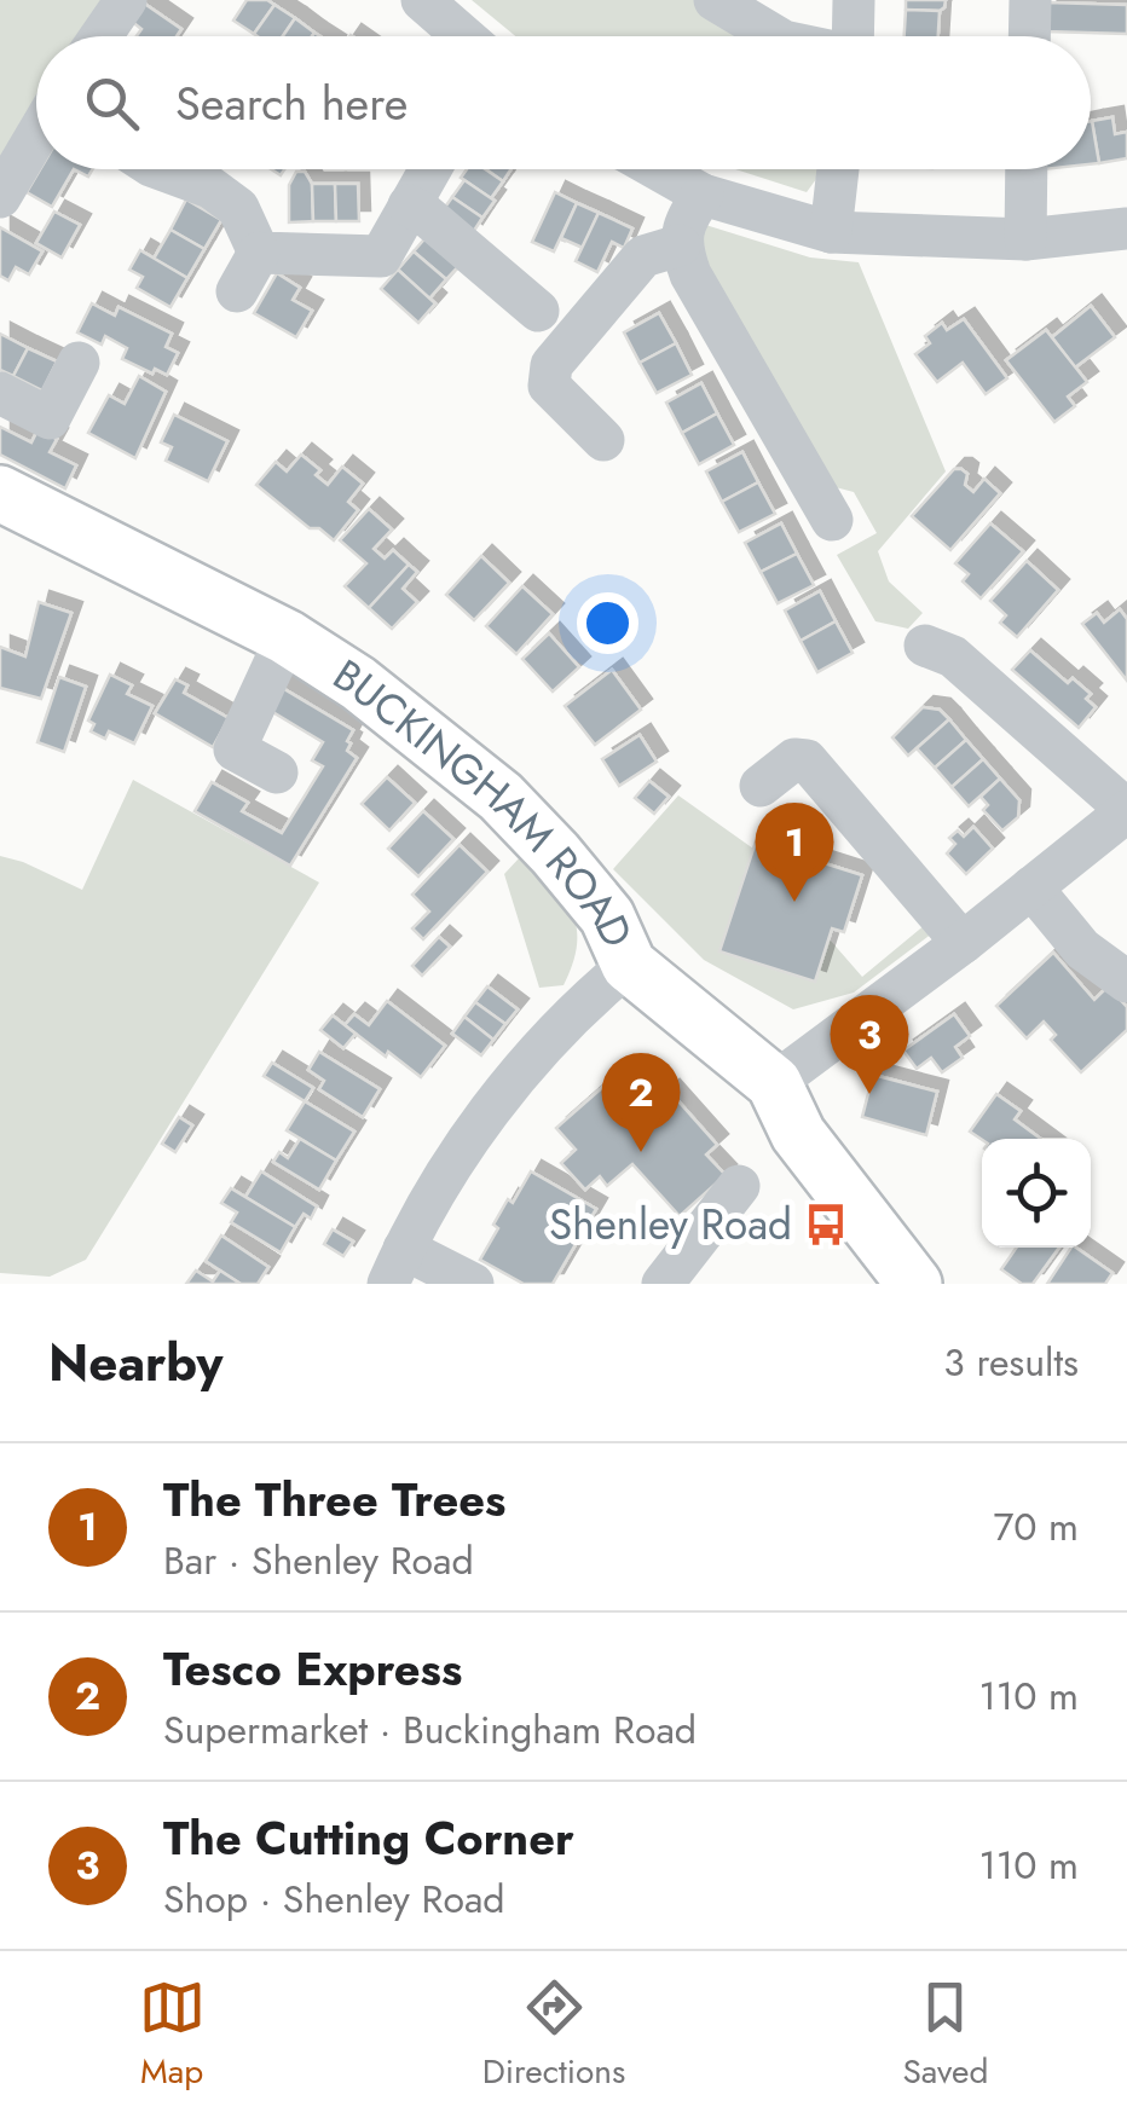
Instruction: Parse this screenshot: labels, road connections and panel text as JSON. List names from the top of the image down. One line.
{"streets":{"main road":["BUCKINGHAM ROAD"]},"places":{"bus stop":["Shenley Road"]},"page":{"search":"Search here","pins":["1","3","2"],"heading":["Nearby","3 results"],"list":[{"mark":"1","name":"The Three Trees","note":"Bar · Shenley Road","value":"70 m"},{"mark":"2","name":"Tesco Express","note":"Supermarket · Buckingham Road","value":"110 m"},{"mark":"3","name":"The Cutting Corner","note":"Shop · Shenley Road","value":"110 m"}],"nav":["Map","Directions","Saved"]}}
